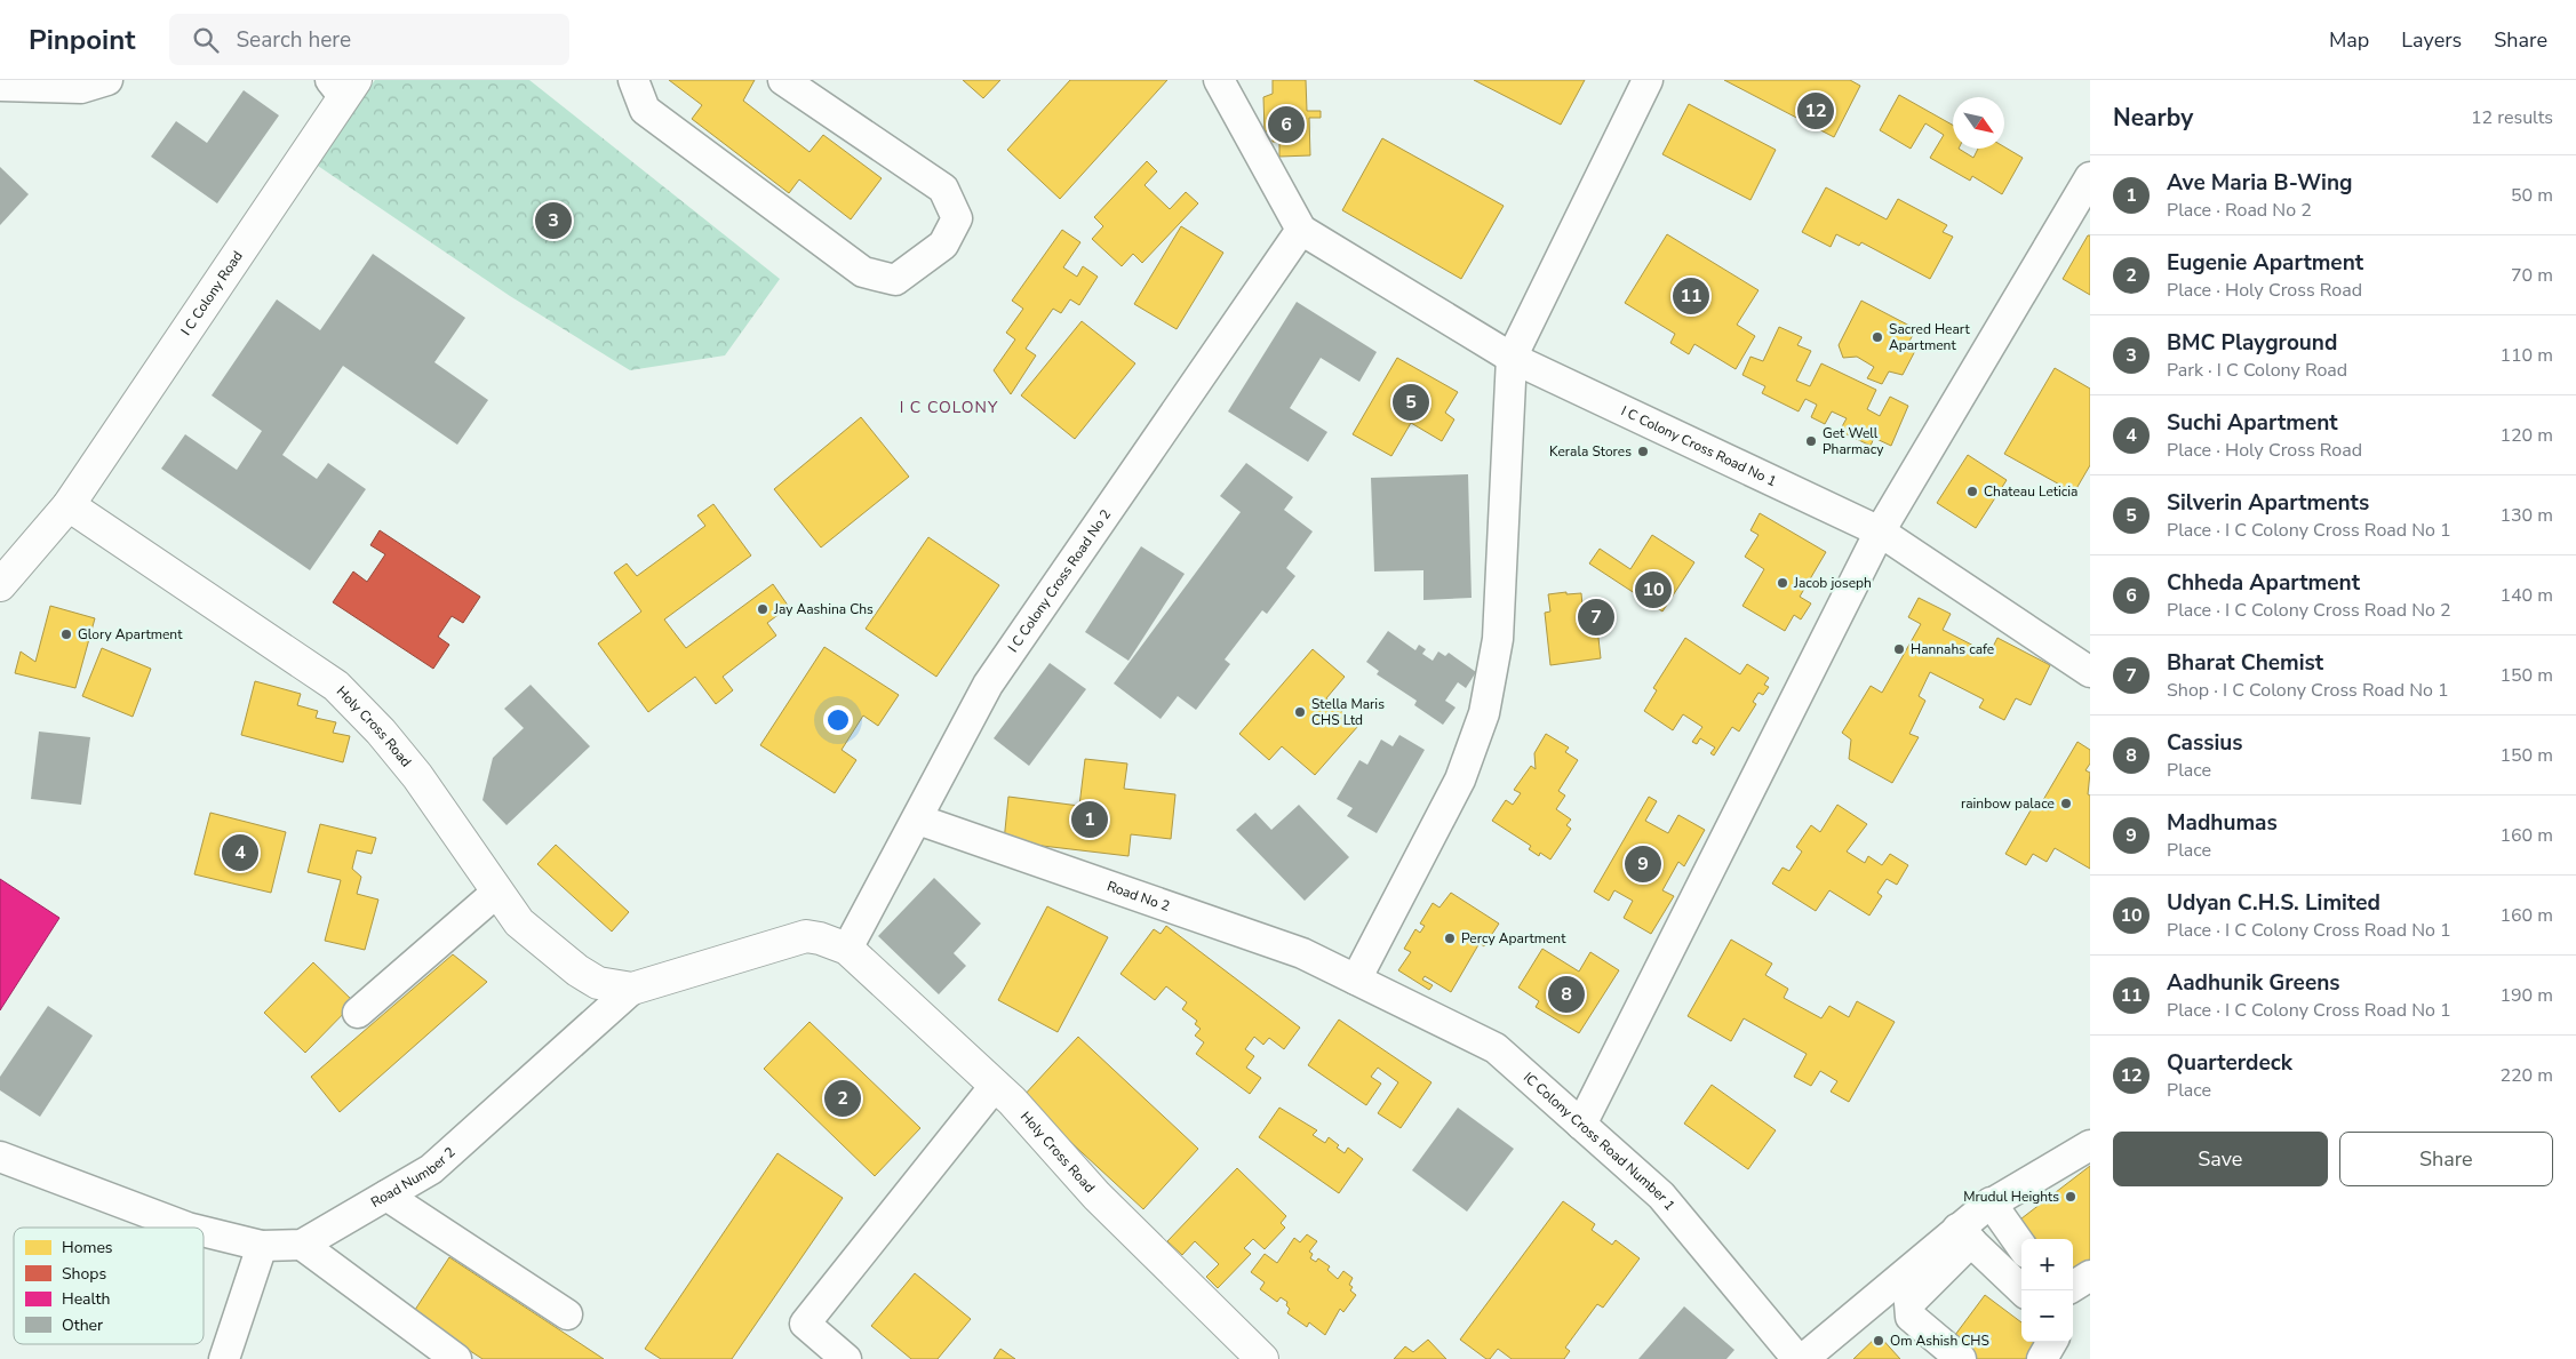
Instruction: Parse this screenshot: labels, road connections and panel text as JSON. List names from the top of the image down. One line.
{"streets":{"street":["I C Colony Road","I C Colony Cross Road No 1","I C Colony Cross Road No 2","Holy Cross Road","Road No 2","IC Colony Cross Road Number 1","Road Number 2"]},"crossings":[["I C Colony Road","Holy Cross Road"],["I C Colony Cross Road No 1","I C Colony Cross Road No 2"],["I C Colony Cross Road No 2","Holy Cross Road"],["I C Colony Cross Road No 2","Road No 2"],["Holy Cross Road","Road Number 2"],["Road No 2","IC Colony Cross Road Number 1"]],"districts":["I C COLONY"],"places":["Sacred Heart Apartment","Get Well Pharmacy","Kerala Stores","Chateau Leticia","Jacob joseph","Jay Aashina Chs","Glory Apartment","Hannahs cafe","Stella Maris CHS Ltd","rainbow palace","Percy Apartment","Mrudul Heights","Om Ashish CHS"],"legend":["Homes","Shops","Health","Other"],"north":"bottom right","page":{"header":"Pinpoint","search":"Search here","nav":["Map","Layers","Share"],"heading":["Nearby","12 results"],"pins":["12","6","3","11","5","10","7","1","4","9","8","2"],"list":[{"mark":"1","name":"Ave Maria B-Wing","note":"Place · Road No 2","value":"50 m"},{"mark":"2","name":"Eugenie Apartment","note":"Place · Holy Cross Road","value":"70 m"},{"mark":"3","name":"BMC Playground","note":"Park · I C Colony Road","value":"110 m"},{"mark":"4","name":"Suchi Apartment","note":"Place · Holy Cross Road","value":"120 m"},{"mark":"5","name":"Silverin Apartments","note":"Place · I C Colony Cross Road No 1","value":"130 m"},{"mark":"6","name":"Chheda Apartment","note":"Place · I C Colony Cross Road No 2","value":"140 m"},{"mark":"7","name":"Bharat Chemist","note":"Shop · I C Colony Cross Road No 1","value":"150 m"},{"mark":"8","name":"Cassius","note":"Place","value":"150 m"},{"mark":"9","name":"Madhumas","note":"Place","value":"160 m"},{"mark":"10","name":"Udyan C.H.S. Limited","note":"Place · I C Colony Cross Road No 1","value":"160 m"},{"mark":"11","name":"Aadhunik Greens","note":"Place · I C Colony Cross Road No 1","value":"190 m"},{"mark":"12","name":"Quarterdeck","note":"Place","value":"220 m"}],"buttons":["Save","Share"],"map_buttons":["+","−"]}}
